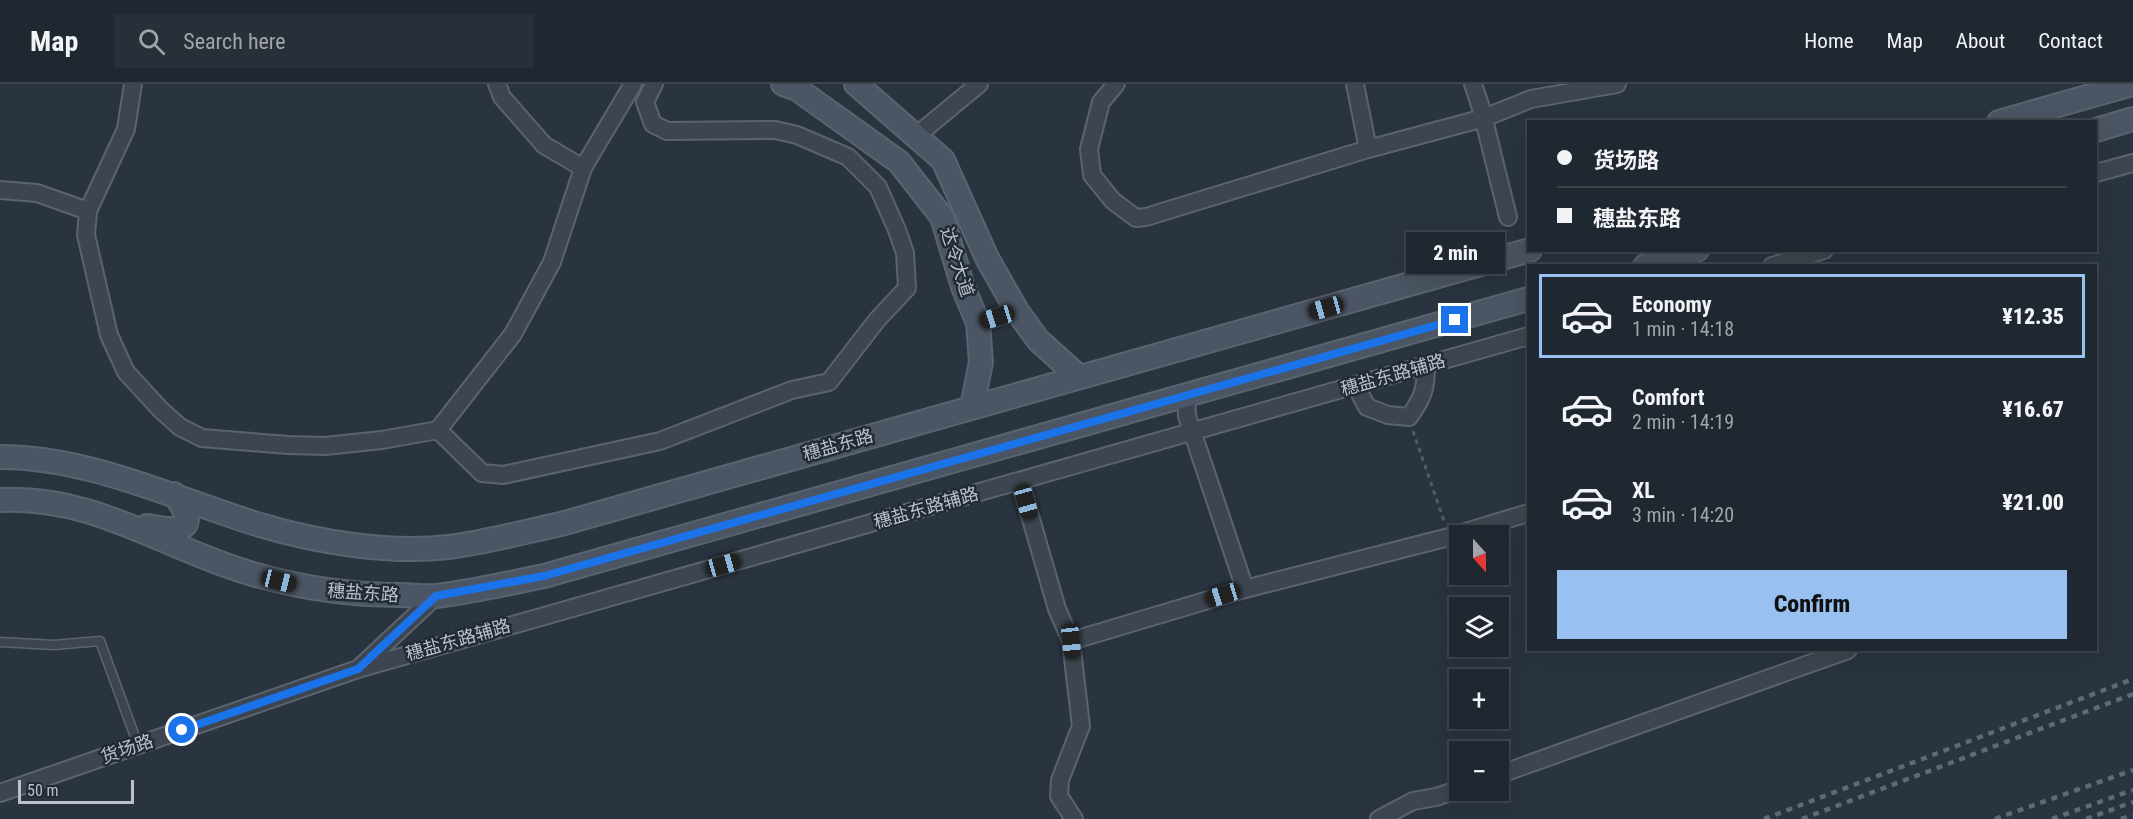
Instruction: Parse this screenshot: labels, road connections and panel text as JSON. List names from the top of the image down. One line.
{"streets":{"main road":["达令大道","穗盐东路"],"street":["穗盐东路辅路","货场路"]},"crossings":[["达令大道","穗盐东路"],["穗盐东路辅路","货场路"],["穗盐东路","货场路"]],"scale_bar":"50 m","north":"bottom","page":{"header":"Map","search":"Search here","nav":["Home","Map","About","Contact"],"banner":["货场路","穗盐东路"],"bubble":"2 min","list":[{"name":"Economy","note":"1 min · 14:18","value":"¥12.35"},{"name":"Comfort","note":"2 min · 14:19","value":"¥16.67"},{"name":"XL","note":"3 min · 14:20","value":"¥21.00"}],"map_buttons":["+","−"],"buttons":"Confirm","scale":"50 m"}}
